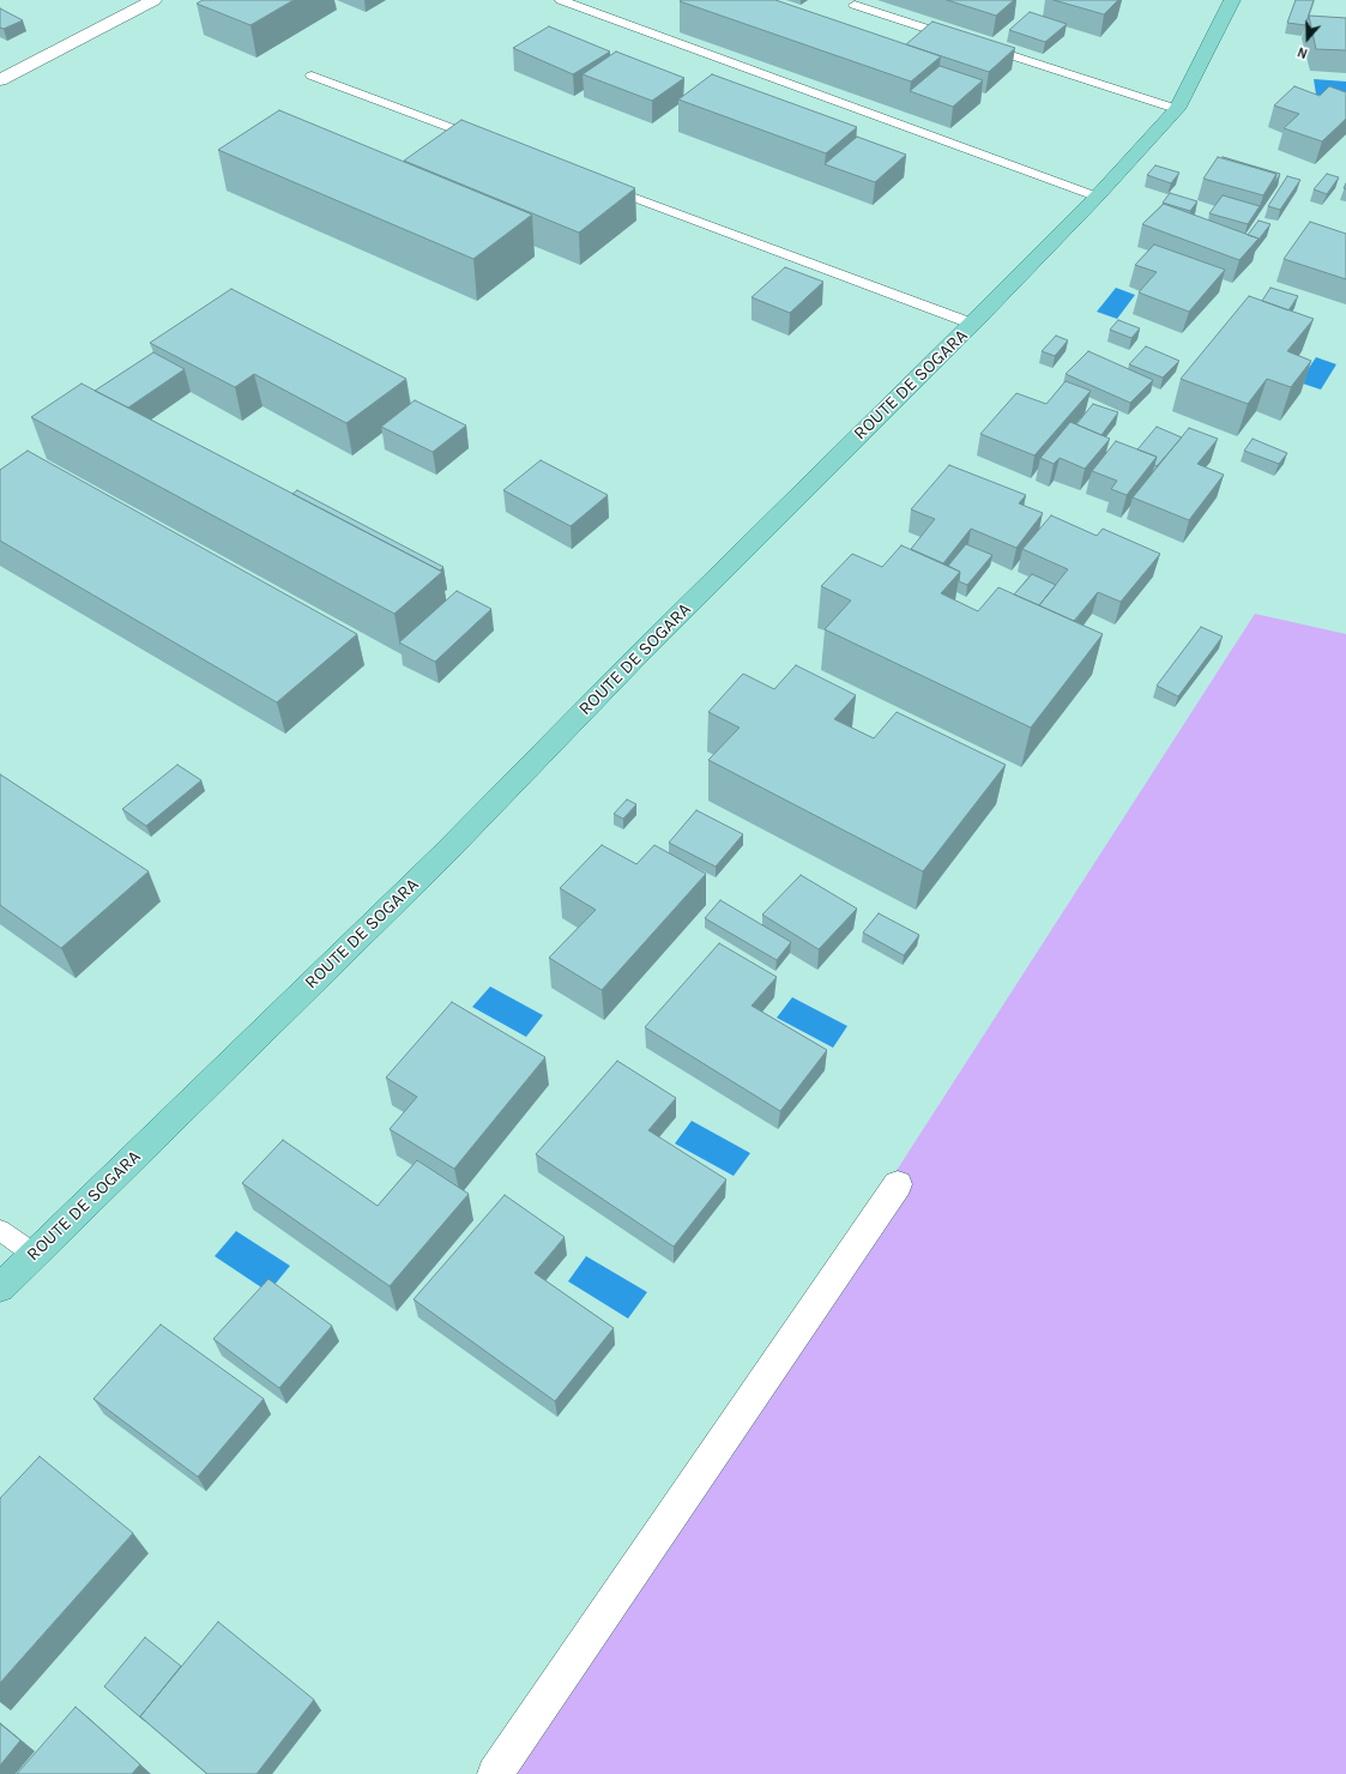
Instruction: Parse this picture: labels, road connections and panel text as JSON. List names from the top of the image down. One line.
{"streets":{"main road":["ROUTE DE SOGARA"]},"north":"bottom"}
